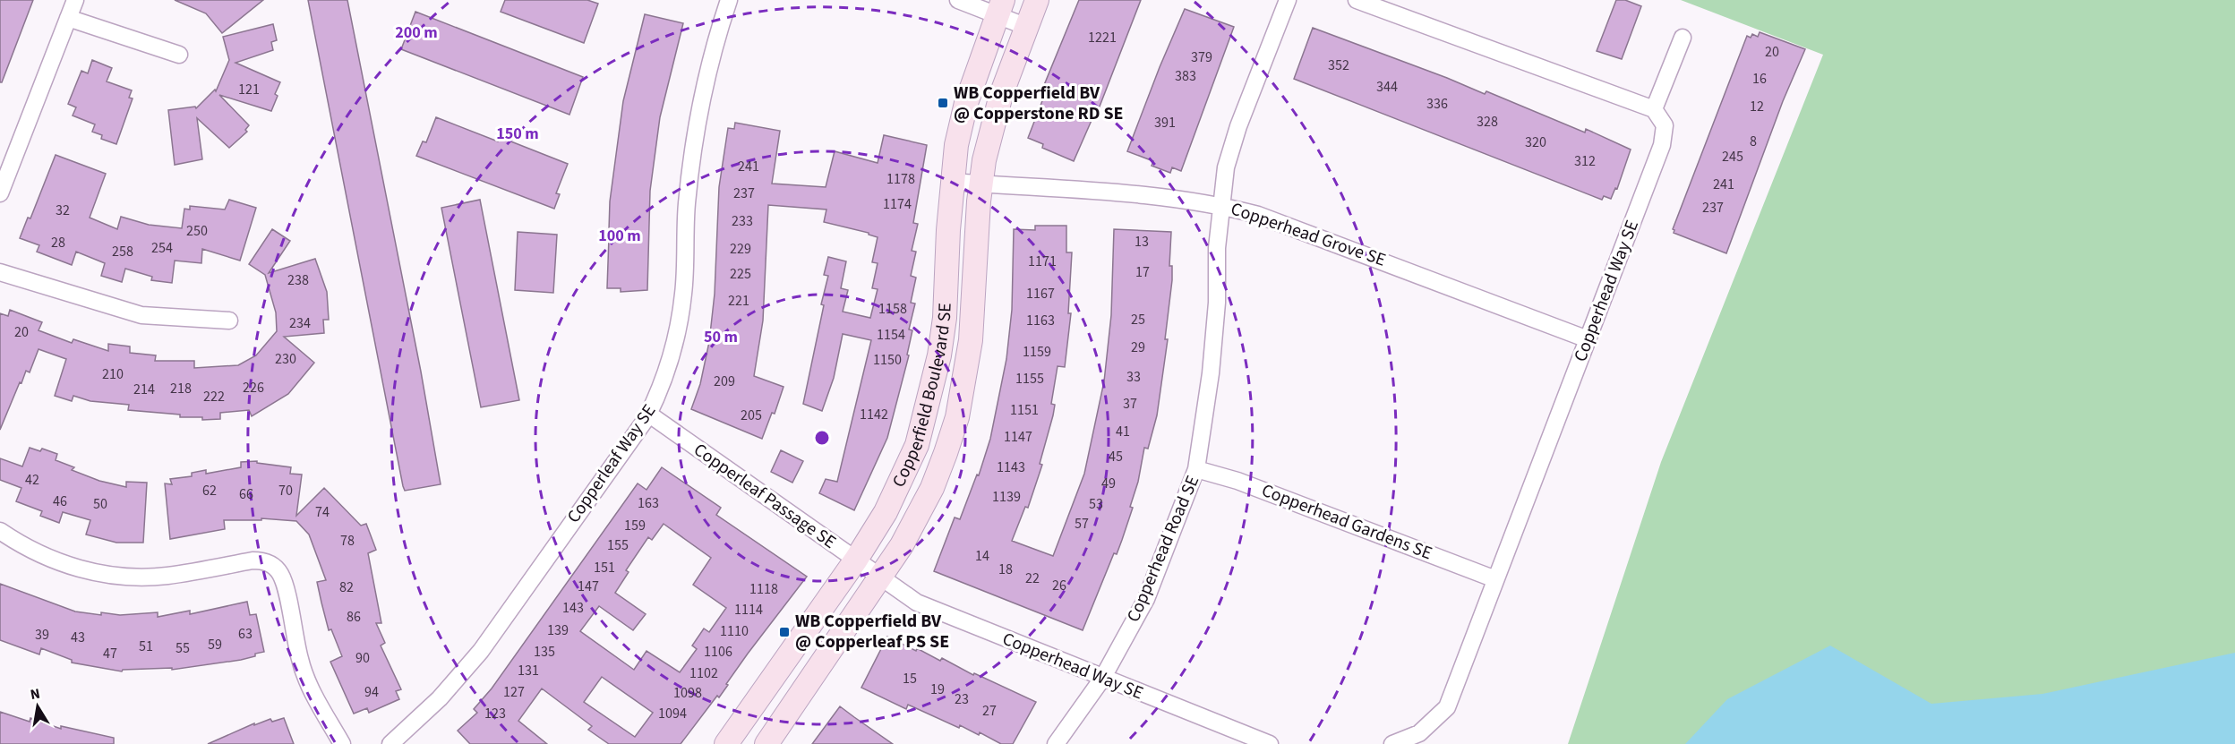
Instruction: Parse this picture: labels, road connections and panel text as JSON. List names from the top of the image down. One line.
{"streets":{"street":["Copperhead Grove SE","Copperhead Way SE","Copperfield Boulevard SE","Copperleaf Way SE","Copperleaf Passage SE","Copperhead Gardens SE","Copperhead Road SE"]},"crossings":[["Copperhead Grove SE","Copperhead Way SE"],["Copperhead Grove SE","Copperfield Boulevard SE"],["Copperhead Grove SE","Copperhead Road SE"],["Copperhead Way SE","Copperfield Boulevard SE"],["Copperhead Way SE","Copperleaf Passage SE"],["Copperhead Way SE","Copperhead Gardens SE"],["Copperhead Way SE","Copperhead Road SE"],["Copperfield Boulevard SE","Copperleaf Passage SE"],["Copperleaf Way SE","Copperleaf Passage SE"],["Copperhead Gardens SE","Copperhead Road SE"]],"places":{"transit":["WB Copperfield BV @ Copperstone RD SE","WB Copperfield BV @ Copperleaf PS SE"]},"house_numbers":["1221","20","379","352","383","16","344","121","336","12","328","391","8","320","245","312","241","1178","241","237","1174","237","32","233","250","13","28","254","229","258","1171","17","225","238","1167","221","1158","25","1163","234","20","1154","29","1159","230","1150","210","33","1155","209","226","218","214","222","37","1151","1142","205","41","1147","45","1143","42","49","62","70","66","1139","46","163","50","53","74","57","159","78","155","14","151","18","22","26","147","82","1118","143","1114","86","139","1110","63","39","43","59","51","55","135","1106","47","90","131","1102","15","19","94","127","1098","23","27","123","1094"],"north":"top","rings":["200 m","150 m","100 m","50 m"]}
